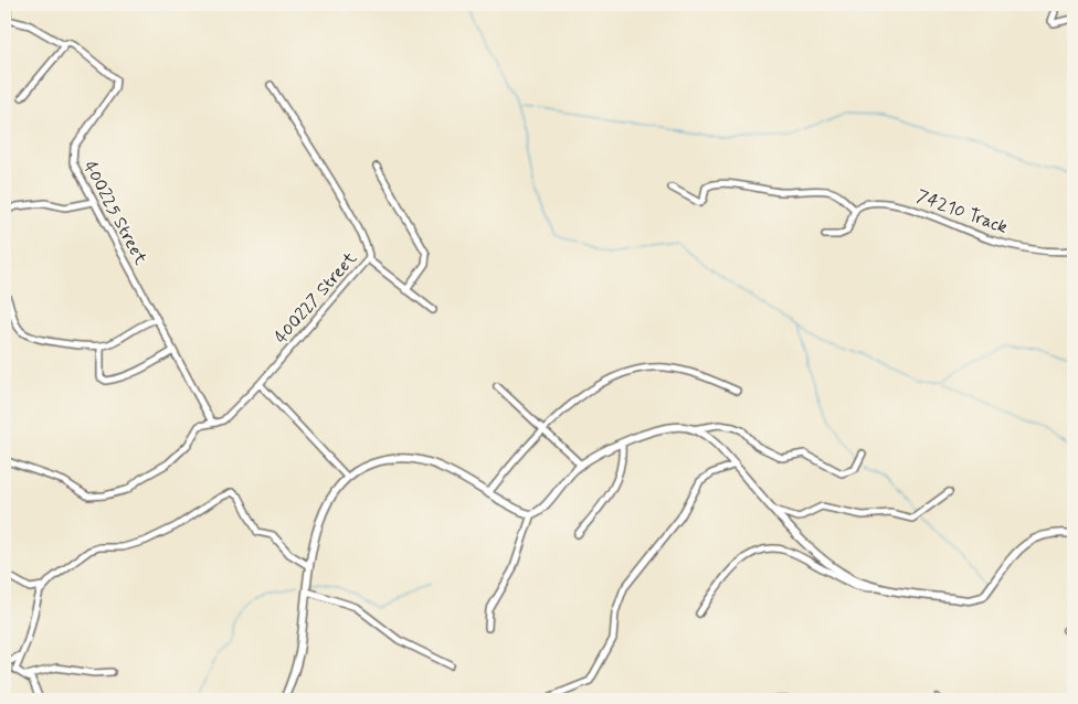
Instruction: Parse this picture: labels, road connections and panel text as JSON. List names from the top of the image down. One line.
{"streets":{"street":["74210 Track","400225 Street","400227 Street"]},"crossings":[["400225 Street","400227 Street"]]}
